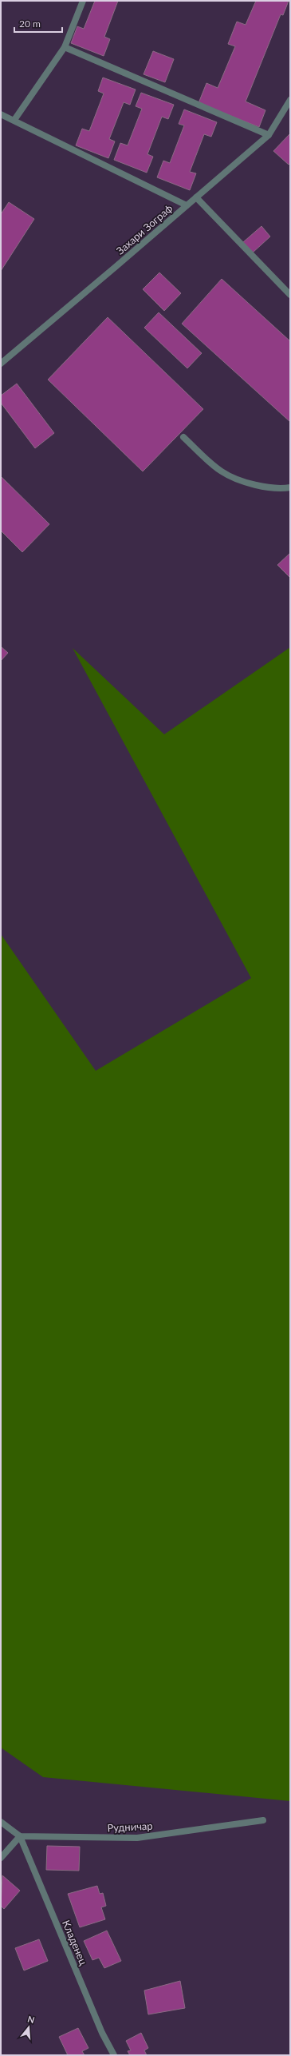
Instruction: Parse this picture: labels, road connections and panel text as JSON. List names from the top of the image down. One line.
{"streets":{"street":["Захари Зограф","Рудничар","Кладенец"]},"crossings":[["Рудничар","Кладенец"]],"scale_bar":"20 m","north":"top"}
